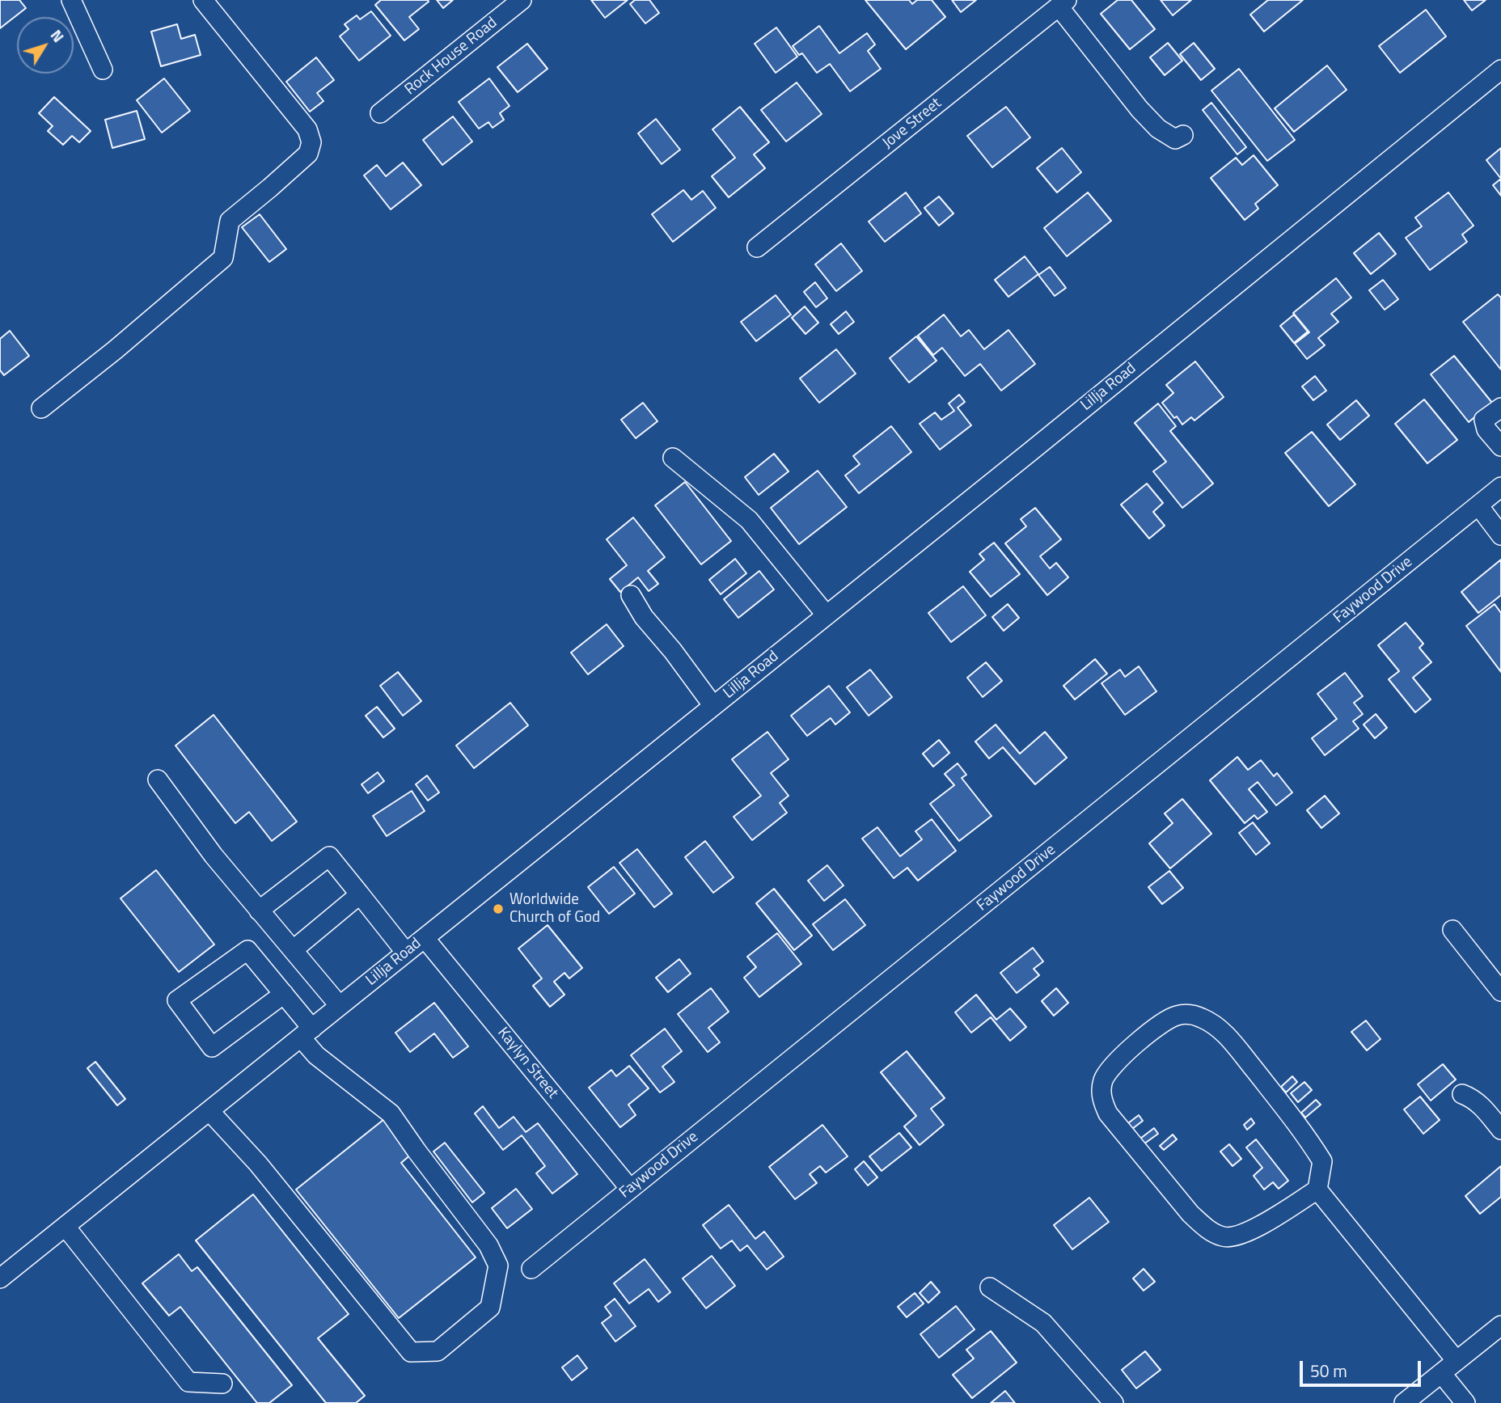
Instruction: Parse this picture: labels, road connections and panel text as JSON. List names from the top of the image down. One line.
{"streets":{"street":["Rock House Road","Jove Street","Lillja Road","Faywood Drive","Kaylyn Street"]},"crossings":[["Lillja Road","Kaylyn Street"],["Faywood Drive","Kaylyn Street"]],"places":["Worldwide Church of God"],"scale_bar":"50 m","north":"top right"}
